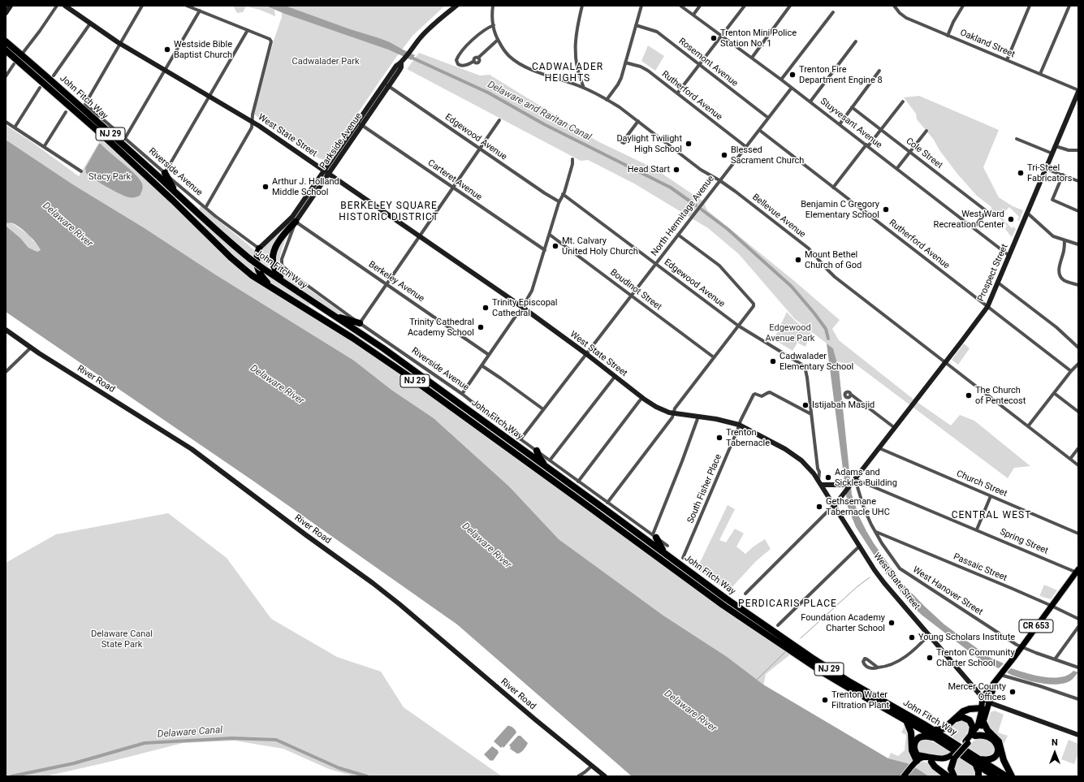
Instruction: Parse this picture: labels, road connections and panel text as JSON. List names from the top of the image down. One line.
{"streets":{"highway":["John Fitch Way","NJ 29"],"main road":["CR 653"],"street":["Oakland Street","Rosemont Avenue","Rutherford Avenue","Stuyvesant Avenue","West State Street","Edgewood Avenue","Parkside Avenue","Cole Street","Riverside Avenue","Carteret Avenue","North Hermitage Avenue","Bellevue Avenue","Prospect Street","Berkeley Avenue","Boudinot Street","River Road","Church Street","South Fisher Place","Spring Street","Passaic Street","West Hanover Street"]},"crossings":[["Oakland Street","Prospect Street"],["Rosemont Avenue","North Hermitage Avenue"],["Rutherford Avenue","North Hermitage Avenue"],["Rutherford Avenue","Prospect Street"],["Stuyvesant Avenue","Cole Street"],["Stuyvesant Avenue","North Hermitage Avenue"],["Stuyvesant Avenue","Prospect Street"],["West State Street","Parkside Avenue"],["West State Street","Riverside Avenue"],["West State Street","North Hermitage Avenue"],["West State Street","Prospect Street"],["West State Street","South Fisher Place"],["Edgewood Avenue","Parkside Avenue"],["Edgewood Avenue","North Hermitage Avenue"],["Edgewood Avenue","South Fisher Place"],["Parkside Avenue","Riverside Avenue"],["Parkside Avenue","Carteret Avenue"],["Parkside Avenue","Berkeley Avenue"],["Riverside Avenue","North Hermitage Avenue"],["North Hermitage Avenue","Bellevue Avenue"],["North Hermitage Avenue","Boudinot Street"],["Bellevue Avenue","Prospect Street"],["Prospect Street","Church Street"],["Prospect Street","Spring Street"],["Prospect Street","West Hanover Street"],["Spring Street","West Hanover Street"],["Spring Street","CR 653"],["Passaic Street","West Hanover Street"],["Passaic Street","CR 653"],["West Hanover Street","CR 653"]],"districts":["CADWALADER HEIGHTS","BERKELEY SQUARE HISTORIC DISTRICT","CENTRAL WEST","PERDICARIS PLACE"],"water":["Delaware and Raritan Canal","Delaware River","Delaware Canal"],"parks":["Cadwalader Park","Stacy Park","Edgewood Avenue Park","Delaware Canal State Park"],"places":["Trenton Mini Police Station No. 1","Westside Bible Baptist Church","Trenton Fire Department Engine 8","Daylight Twilight High School","Blessed Sacrament Church","Head Start","Tri-Steel Fabricators","Arthur J. Holland Middle School","Benjamin C Gregory Elementary School","West Ward Recreation Center","Mt. Calvary United Holy Church","Mount Bethel Church of God","Trinity Episcopal Cathedral","Trinity Cathedral Academy School","Cadwalader Elementary School","The Church of Pentecost","Istijabah Masjid","Trenton Tabernacle","Adams and Sickles Building","Gethsemane Tabernacle UHC","Foundation Academy Charter School","Young Scholars Institute","Trenton Community Charter School","Mercer County Offices","Trenton Water Filtration Plant"],"north":"top"}
